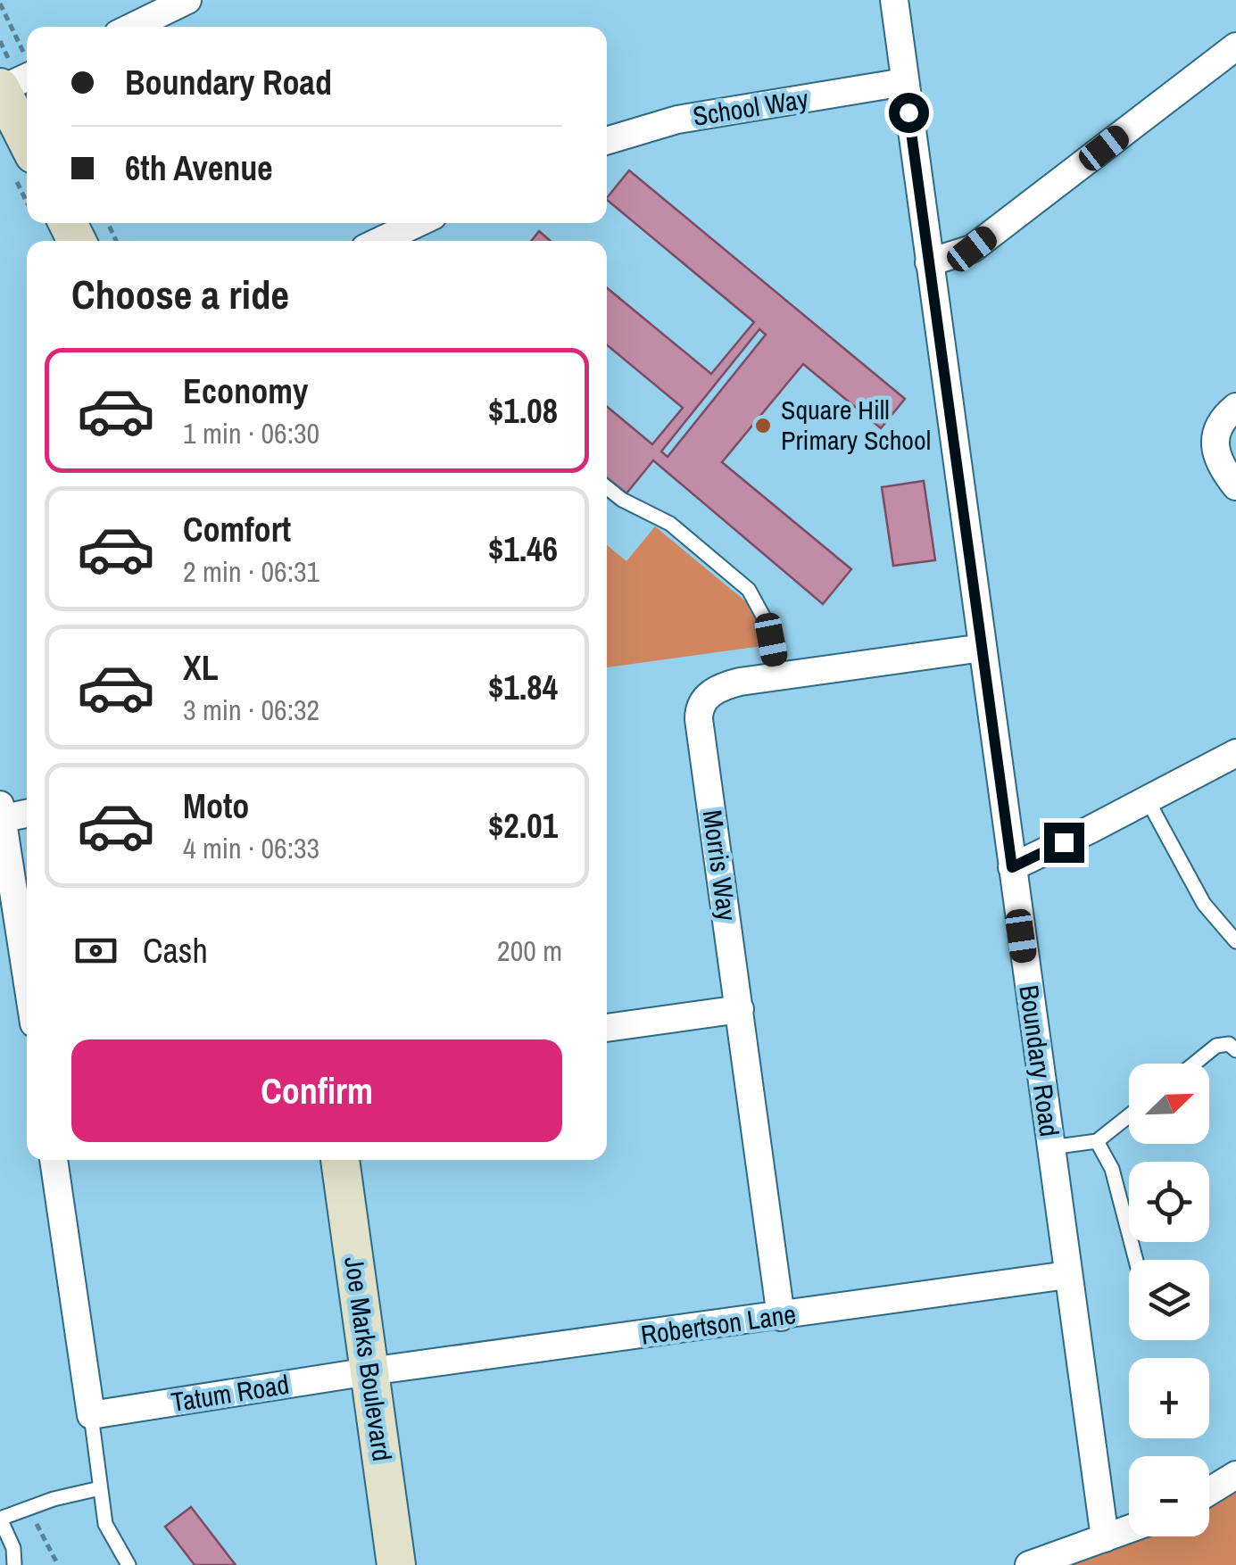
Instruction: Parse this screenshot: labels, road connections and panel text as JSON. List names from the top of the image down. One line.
{"streets":{"main road":["Joe Marks Boulevard"],"street":["School Way","Morris Way","Boundary Road","Robertson Lane","Tatum Road"]},"crossings":[["School Way","Boundary Road"],["Morris Way","Boundary Road"],["Morris Way","Robertson Lane"],["Boundary Road","Robertson Lane"],["Robertson Lane","Joe Marks Boulevard"],["Robertson Lane","Tatum Road"],["Joe Marks Boulevard","Tatum Road"]],"places":["Square Hill Primary School"],"north":"top right","page":{"banner":["Boundary Road","6th Avenue"],"heading":"Choose a ride","list":[{"name":"Economy","note":"1 min · 06:30","value":"$1.08"},{"name":"Comfort","note":"2 min · 06:31","value":"$1.46"},{"name":"XL","note":"3 min · 06:32","value":"$1.84"},{"name":"Moto","note":"4 min · 06:33","value":"$2.01"}],"pay":["Cash","200 m"],"buttons":"Confirm","map_buttons":["+","−"]}}
